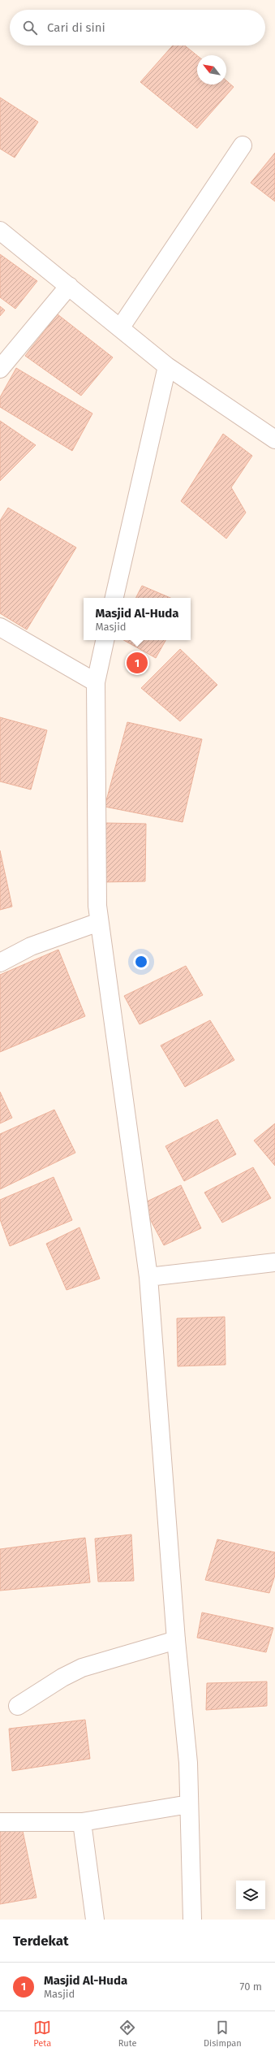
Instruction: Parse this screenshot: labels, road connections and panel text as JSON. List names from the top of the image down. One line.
{"north":"top left","page":{"search":"Cari di sini","popup":["Masjid Al-Huda","Masjid"],"pins":"1","heading":"Terdekat","list":[{"mark":"1","name":"Masjid Al-Huda","note":"Masjid","value":"70 m"}],"nav":["Peta","Rute","Disimpan"]}}
